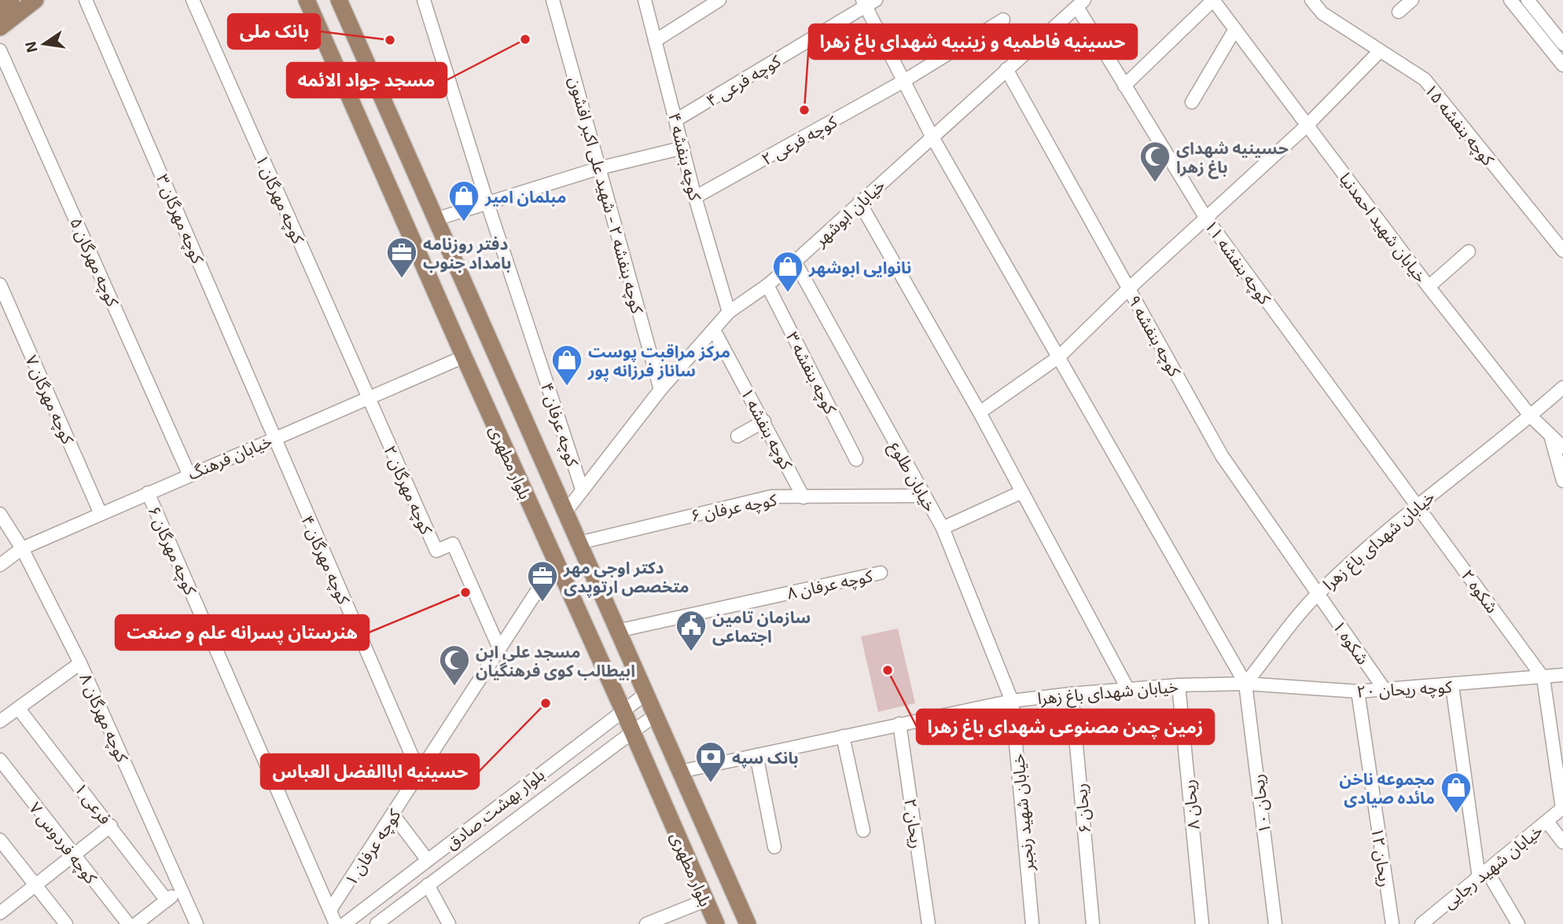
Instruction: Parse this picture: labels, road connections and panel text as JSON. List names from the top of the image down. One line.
{"streets":{"main road":["بلوار مطهری"],"street":["کوچه فرعی ۴","کوچه بنفشه ١۵","کوچه فرعی ۲","کوچه بنفشه ۴","کوچه بنفشه ۲ - شهید علی اکبر افشون","کوچه مهرگان ۱","خیابان ابوشهر","کوچه مهرگان ۳","خیابان شهید احمدنیا","کوچه مهرگان ۵","کوچه بنفشه ۱۱","کوچه بنفشه ۹","کوچه بنفشه ۳","کوچه مهرگان ۷","کوچه عرفان ۴","کوچه بنفشه ۱","خیابان فرهنگ","خیابان طلوع","کوچه مهرگان ۲","کوچه عرفان ۶","خیابان شهدای باغ زهرا","کوچه مهرگان ۶","کوچه مهرگان ۴","کوچه عرفان ۸","شکوه ۲","شکوه ۱","کوچه ریحان ۲۰","خیابان شهدای باغ‌ زهرا","کوچه مهرگان ۸","فرعی ۱","ریحان ۱۰","ریحان ۸","بلوار بهشت صادق","ریحان ۶","خیابان شهید رنجبر","ریحان ۲","کوچه فردوس ۷","کوچه عرفان ۱","ریحان ۱۲","خیابان شهید رجایی"]},"crossings":[["کوچه فرعی ۴","کوچه بنفشه ۴"],["کوچه فرعی ۲","کوچه بنفشه ۴"],["کوچه بنفشه ۴","خیابان ابوشهر"],["کوچه بنفشه ۲ - شهید علی اکبر افشون","خیابان ابوشهر"],["کوچه مهرگان ۱","خیابان فرهنگ"],["کوچه مهرگان ۱","کوچه مهرگان ۲"],["خیابان ابوشهر","کوچه بنفشه ۱۱"],["خیابان ابوشهر","کوچه بنفشه ۹"],["خیابان ابوشهر","کوچه بنفشه ۳"],["خیابان ابوشهر","کوچه عرفان ۴"],["خیابان ابوشهر","کوچه بنفشه ۱"],["خیابان ابوشهر","بلوار مطهری"],["خیابان ابوشهر","خیابان طلوع"],["کوچه مهرگان ۳","خیابان فرهنگ"],["کوچه مهرگان ۳","کوچه مهرگان ۴"],["خیابان شهید احمدنیا","خیابان شهدای باغ زهرا"],["کوچه مهرگان ۵","خیابان فرهنگ"],["کوچه بنفشه ۱۱","خیابان شهدای باغ زهرا"],["کوچه بنفشه ۱۱","شکوه ۲"],["کوچه بنفشه ۹","خیابان شهدای باغ زهرا"],["کوچه بنفشه ۹","شکوه ۱"],["کوچه مهرگان ۷","خیابان فرهنگ"],["کوچه بنفشه ۱","کوچه عرفان ۶"],["خیابان فرهنگ","بلوار مطهری"],["خیابان فرهنگ","کوچه مهرگان ۲"],["خیابان فرهنگ","کوچه مهرگان ۶"],["خیابان فرهنگ","کوچه مهرگان ۴"],["خیابان فرهنگ","کوچه مهرگان ۸"],["بلوار مطهری","کوچه عرفان ۶"],["بلوار مطهری","کوچه عرفان ۸"],["بلوار مطهری","خیابان شهدای باغ‌ زهرا"],["بلوار مطهری","بلوار بهشت صادق"],["بلوار مطهری","کوچه عرفان ۱"],["خیابان طلوع","کوچه عرفان ۶"],["خیابان طلوع","خیابان شهدای باغ‌ زهرا"],["خیابان طلوع","خیابان شهید رنجبر"],["کوچه مهرگان ۲","کوچه عرفان ۱"],["خیابان شهدای باغ زهرا","شکوه ۲"],["خیابان شهدای باغ زهرا","شکوه ۱"],["خیابان شهدای باغ زهرا","کوچه ریحان ۲۰"],["خیابان شهدای باغ زهرا","خیابان شهدای باغ‌ زهرا"],["خیابان شهدای باغ زهرا","ریحان ۱۰"],["کوچه مهرگان ۶","کوچه عرفان ۱"],["کوچه مهرگان ۴","کوچه عرفان ۱"],["شکوه ۲","کوچه ریحان ۲۰"],["شکوه ۱","کوچه ریحان ۲۰"],["کوچه ریحان ۲۰","خیابان شهدای باغ‌ زهرا"],["کوچه ریحان ۲۰","ریحان ۱۰"],["کوچه ریحان ۲۰","ریحان ۱۲"],["خیابان شهدای باغ‌ زهرا","ریحان ۱۰"],["خیابان شهدای باغ‌ زهرا","ریحان ۸"],["خیابان شهدای باغ‌ زهرا","ریحان ۶"],["خیابان شهدای باغ‌ زهرا","خیابان شهید رنجبر"],["خیابان شهدای باغ‌ زهرا","ریحان ۲"]],"places":{"other":["مسجد جواد الائمه","بانک ملی","حسینیه فاطمیه و زینبیه شهدای باغ زهرا","هنرستان پسرانه علم و صنعت","زمین چمن مصنوعی شهدای باغ زهرا","حسینیه اباالفضل العباس"],"mosque":["حسینیه شهدای باغ زهرا","مسجد علی ابن ابیطالب کوی فرهنگیان"],"shop":["مبلمان امیر","نانوایی ابوشهر","مرکز مراقبت پوست ساناز فرزانه پور","مجموعه ناخن مائده صیادی"],"office":["دفتر روزنامه بامداد جنوب","دکتر اوجی مهر متخصص ارتوپدی"],"public building":["سازمان تامین اجتماعی"],"bank":["بانک سپه"]},"north":"left"}
